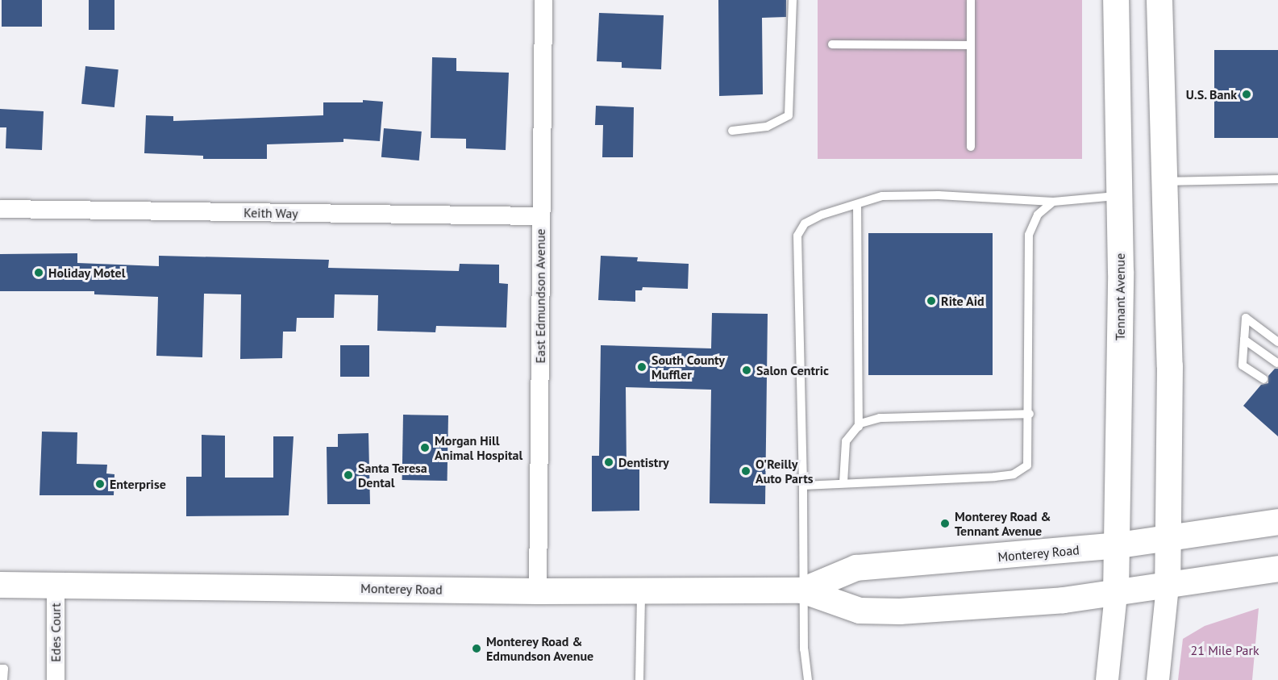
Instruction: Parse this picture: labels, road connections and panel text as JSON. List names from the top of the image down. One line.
{"streets":{"main road":["Tennant Avenue","Monterey Road"],"street":["Keith Way","East Edmundson Avenue","Edes Court"]},"crossings":[["Keith Way","East Edmundson Avenue"],["East Edmundson Avenue","Monterey Road"],["Tennant Avenue","Monterey Road"],["Monterey Road","Edes Court"]],"parks":["21 Mile Park"],"places":["U.S. Bank","Holiday Motel","Rite Aid","South County Muffler","Salon Centric","Morgan Hill Animal Hospital","Dentistry","O'Reilly Auto Parts","Santa Teresa Dental","Enterprise","Monterey Road & Tennant Avenue","Monterey Road & Edmundson Avenue"]}
